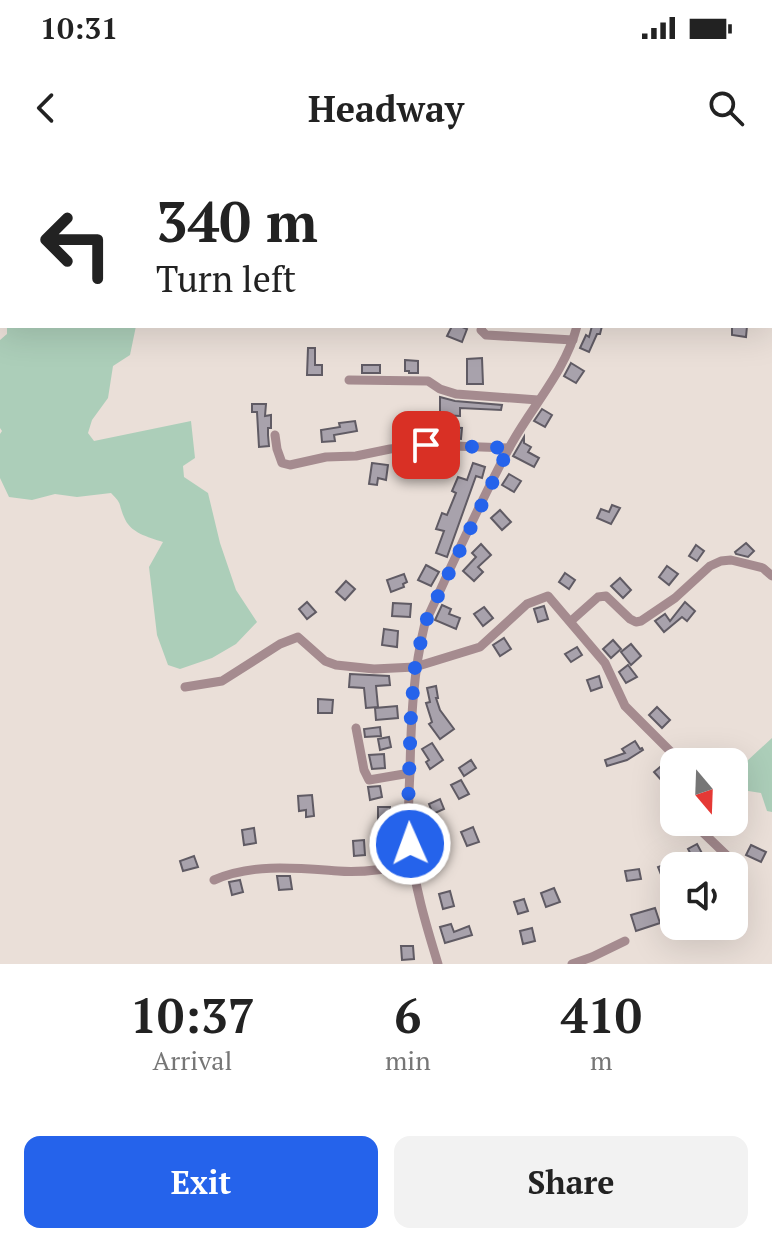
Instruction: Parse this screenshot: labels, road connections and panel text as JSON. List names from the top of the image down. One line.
{"north":"bottom","page":{"status":"10:31","header":"Headway","turn":["340 m","Turn left"],"eta":["10:37","Arrival","6","min","410","m"],"buttons":["Exit","Share"]}}
